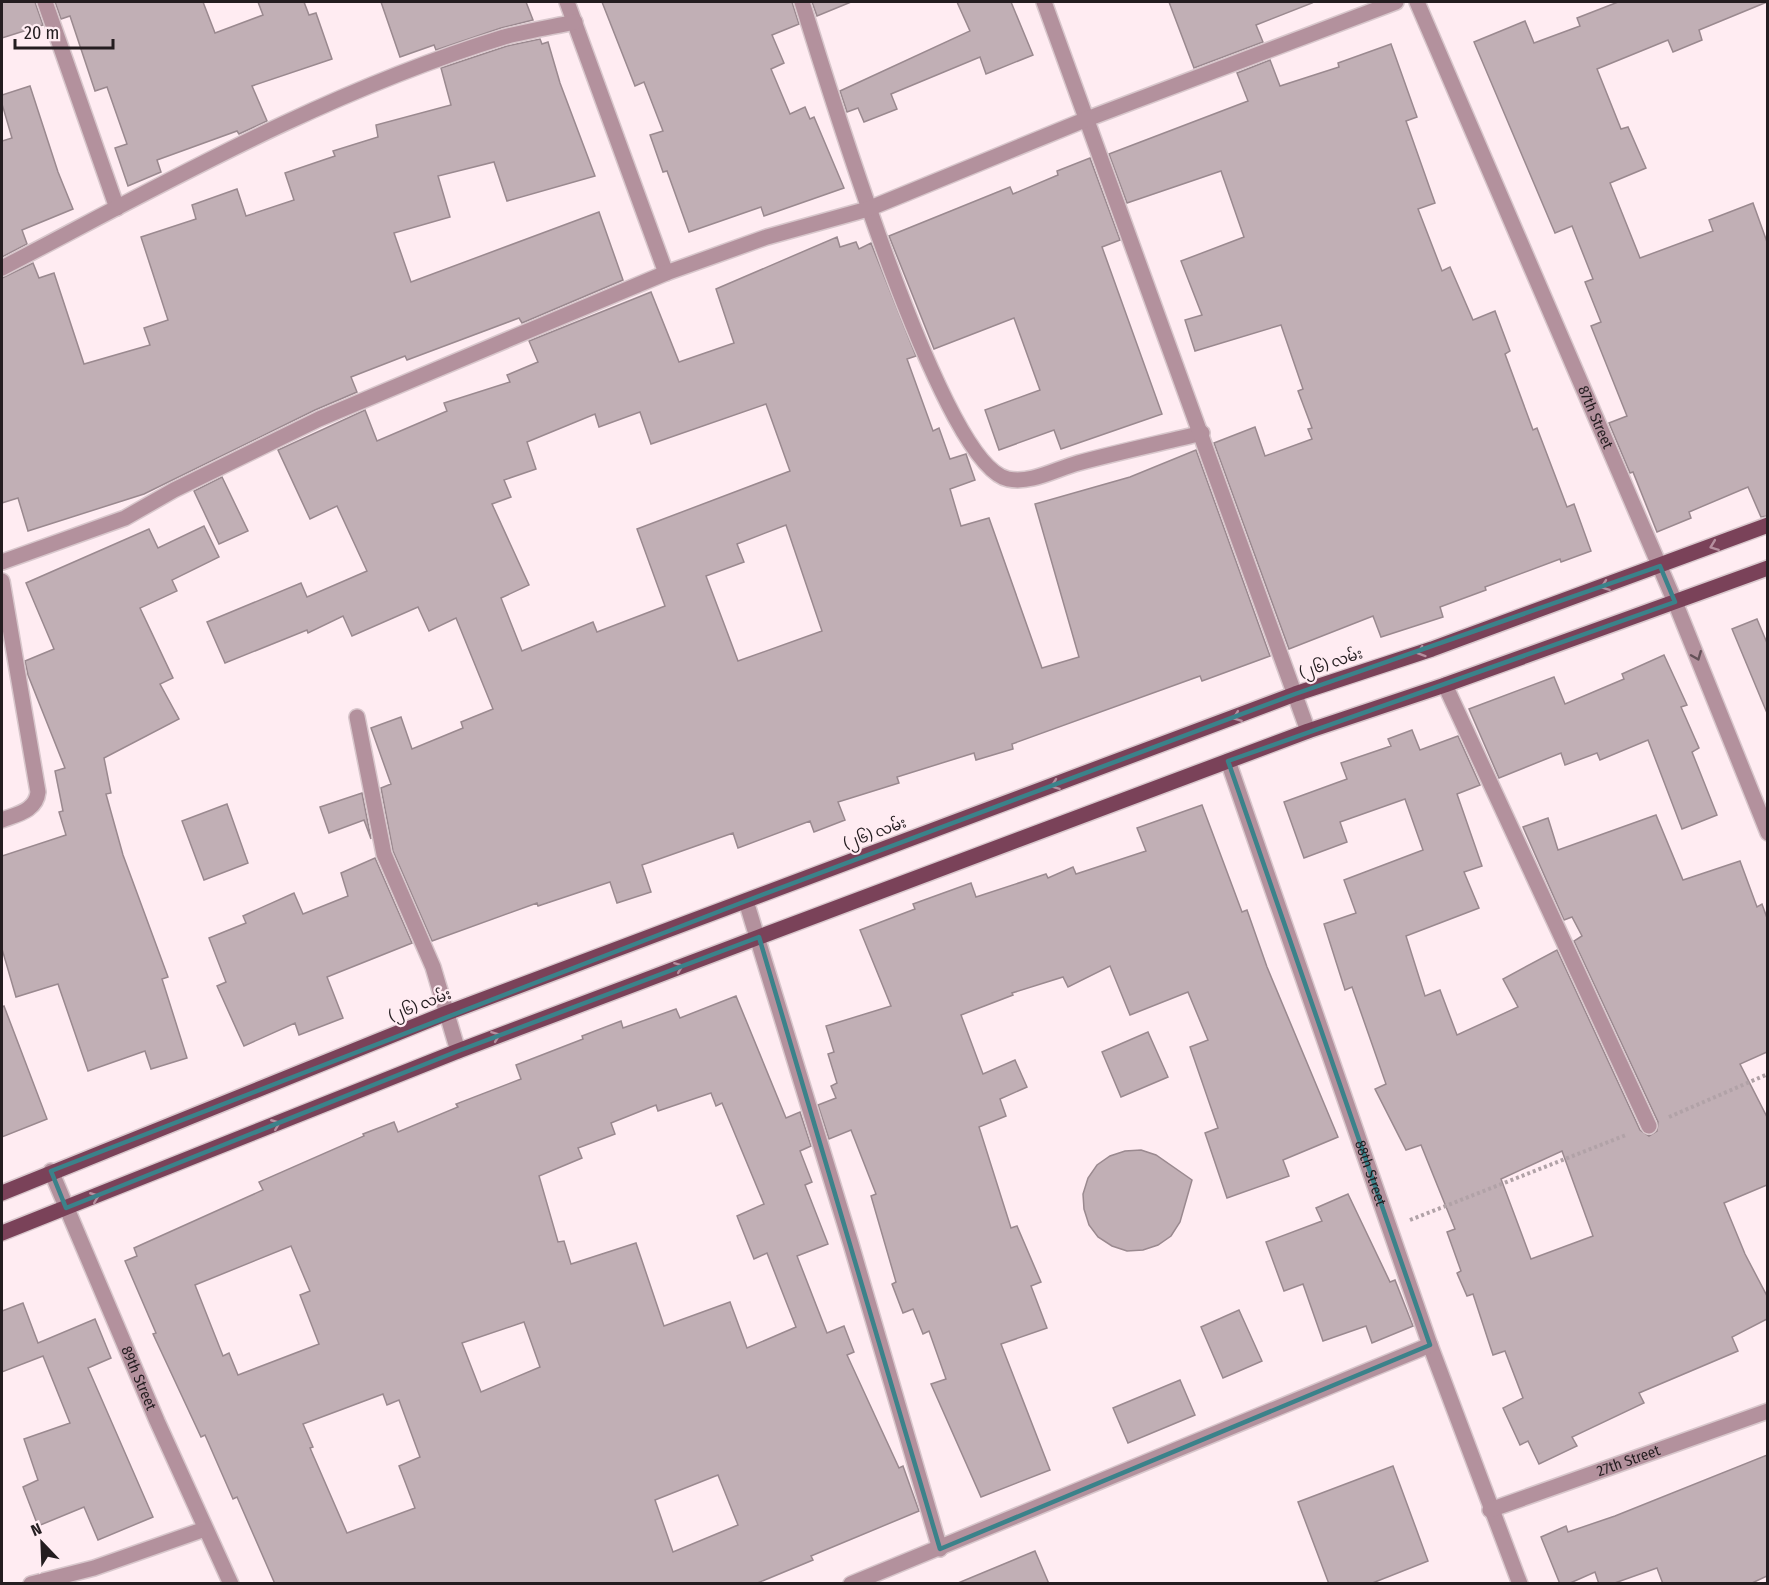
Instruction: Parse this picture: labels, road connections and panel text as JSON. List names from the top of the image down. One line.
{"streets":{"main road":["(၂၆) လမ်း"],"street":["87th Street","88th Street","89th Street","27th Street"]},"crossings":[["87th Street","(၂၆) လမ်း"],["(၂၆) လမ်း","89th Street"],["88th Street","27th Street"]],"scale_bar":"20 m","north":"top left"}
